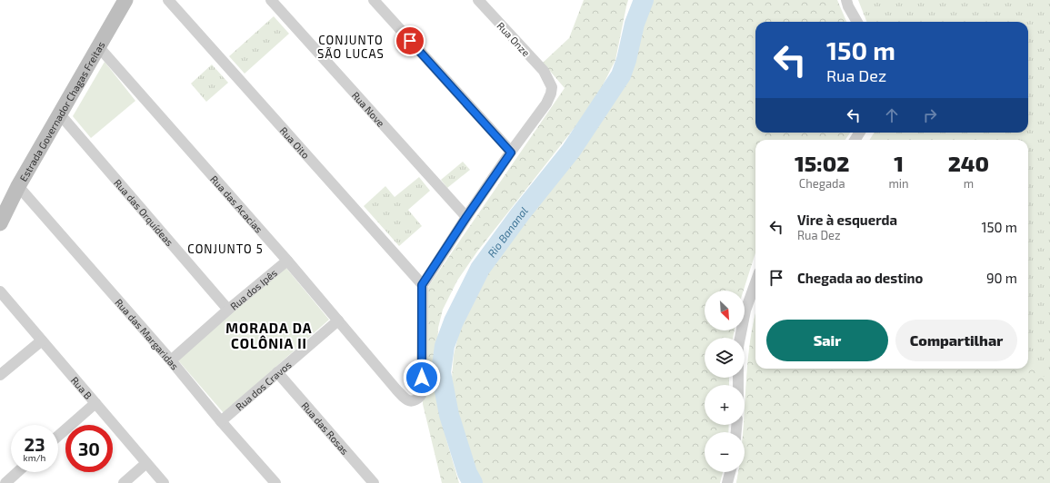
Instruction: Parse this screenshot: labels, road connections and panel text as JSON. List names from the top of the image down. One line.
{"streets":{"main road":["Estrada Governador Chagas Freitas"],"street":["Rua Onze","Rua Nove","Rua Oito","Rua das Acacias","Rua das Orquídeas","Rua dos Ipês","Rua das Margaridas","Rua dos Cravos","Rua B","Rua das Rosas"]},"crossings":[["Estrada Governador Chagas Freitas","Rua das Acacias"],["Estrada Governador Chagas Freitas","Rua das Orquídeas"],["Estrada Governador Chagas Freitas","Rua das Margaridas"],["Rua Oito","Rua das Acacias"],["Rua das Acacias","Rua dos Ipês"],["Rua das Acacias","Rua dos Cravos"],["Rua das Orquídeas","Rua dos Ipês"],["Rua dos Ipês","Rua das Margaridas"],["Rua das Margaridas","Rua dos Cravos"],["Rua dos Cravos","Rua das Rosas"]],"districts":["CONJUNTO SÃO LUCAS","CONJUNTO 5","MORADA DA COLÔNIA II"],"water":["Rio Bananal"],"north":"bottom right","page":{"turn":["150 m","Rua Dez"],"eta":["15:02","Chegada","1","min","240","m"],"list":[{"name":"Vire à esquerda","note":"Rua Dez","value":"150 m"},{"name":"Chegada ao destino","value":"90 m"}],"map_buttons":["+","−"],"buttons":["Sair","Compartilhar"],"speed":"23 km/h","limit":"30"}}
